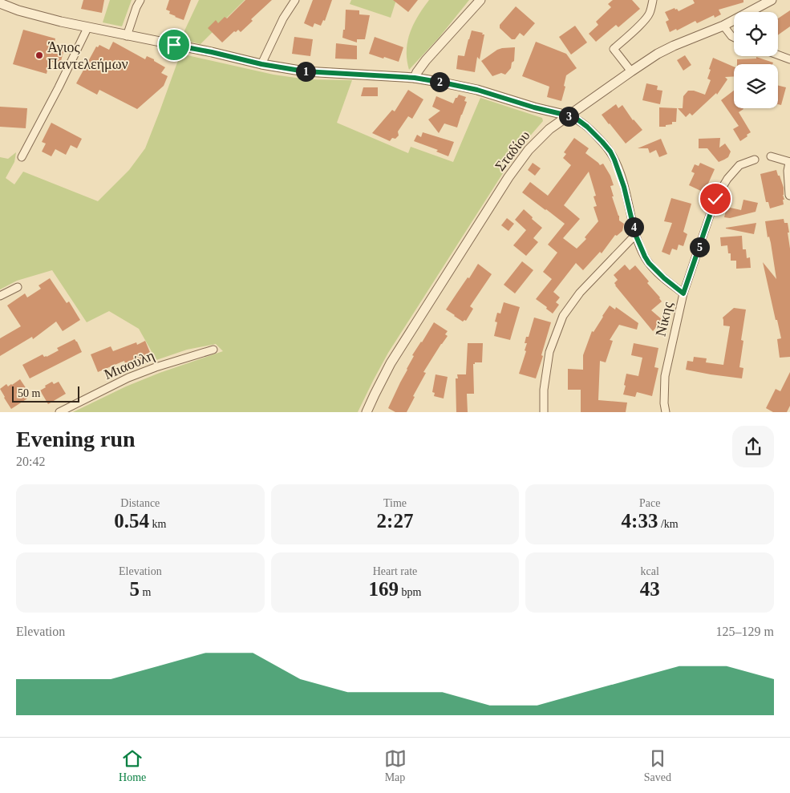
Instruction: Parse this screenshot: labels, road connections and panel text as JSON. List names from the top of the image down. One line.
{"streets":{"street":["Σταδίου","Νίκης","Μιαούλη"]},"places":["Άγιος Παντελεήμων"],"scale_bar":"50 m","page":{"pins":["1","2","3","4","5"],"scale":"50 m","heading":["Evening run","20:42"],"stats":[["Distance","0.54 km"],["Time","2:27"],["Pace","4:33 /km"],["Elevation","5 m"],["Heart rate","169 bpm"],["kcal","43"]],"chart":["Elevation","125–129 m"],"tabs":["Home","Map","Saved"]}}
